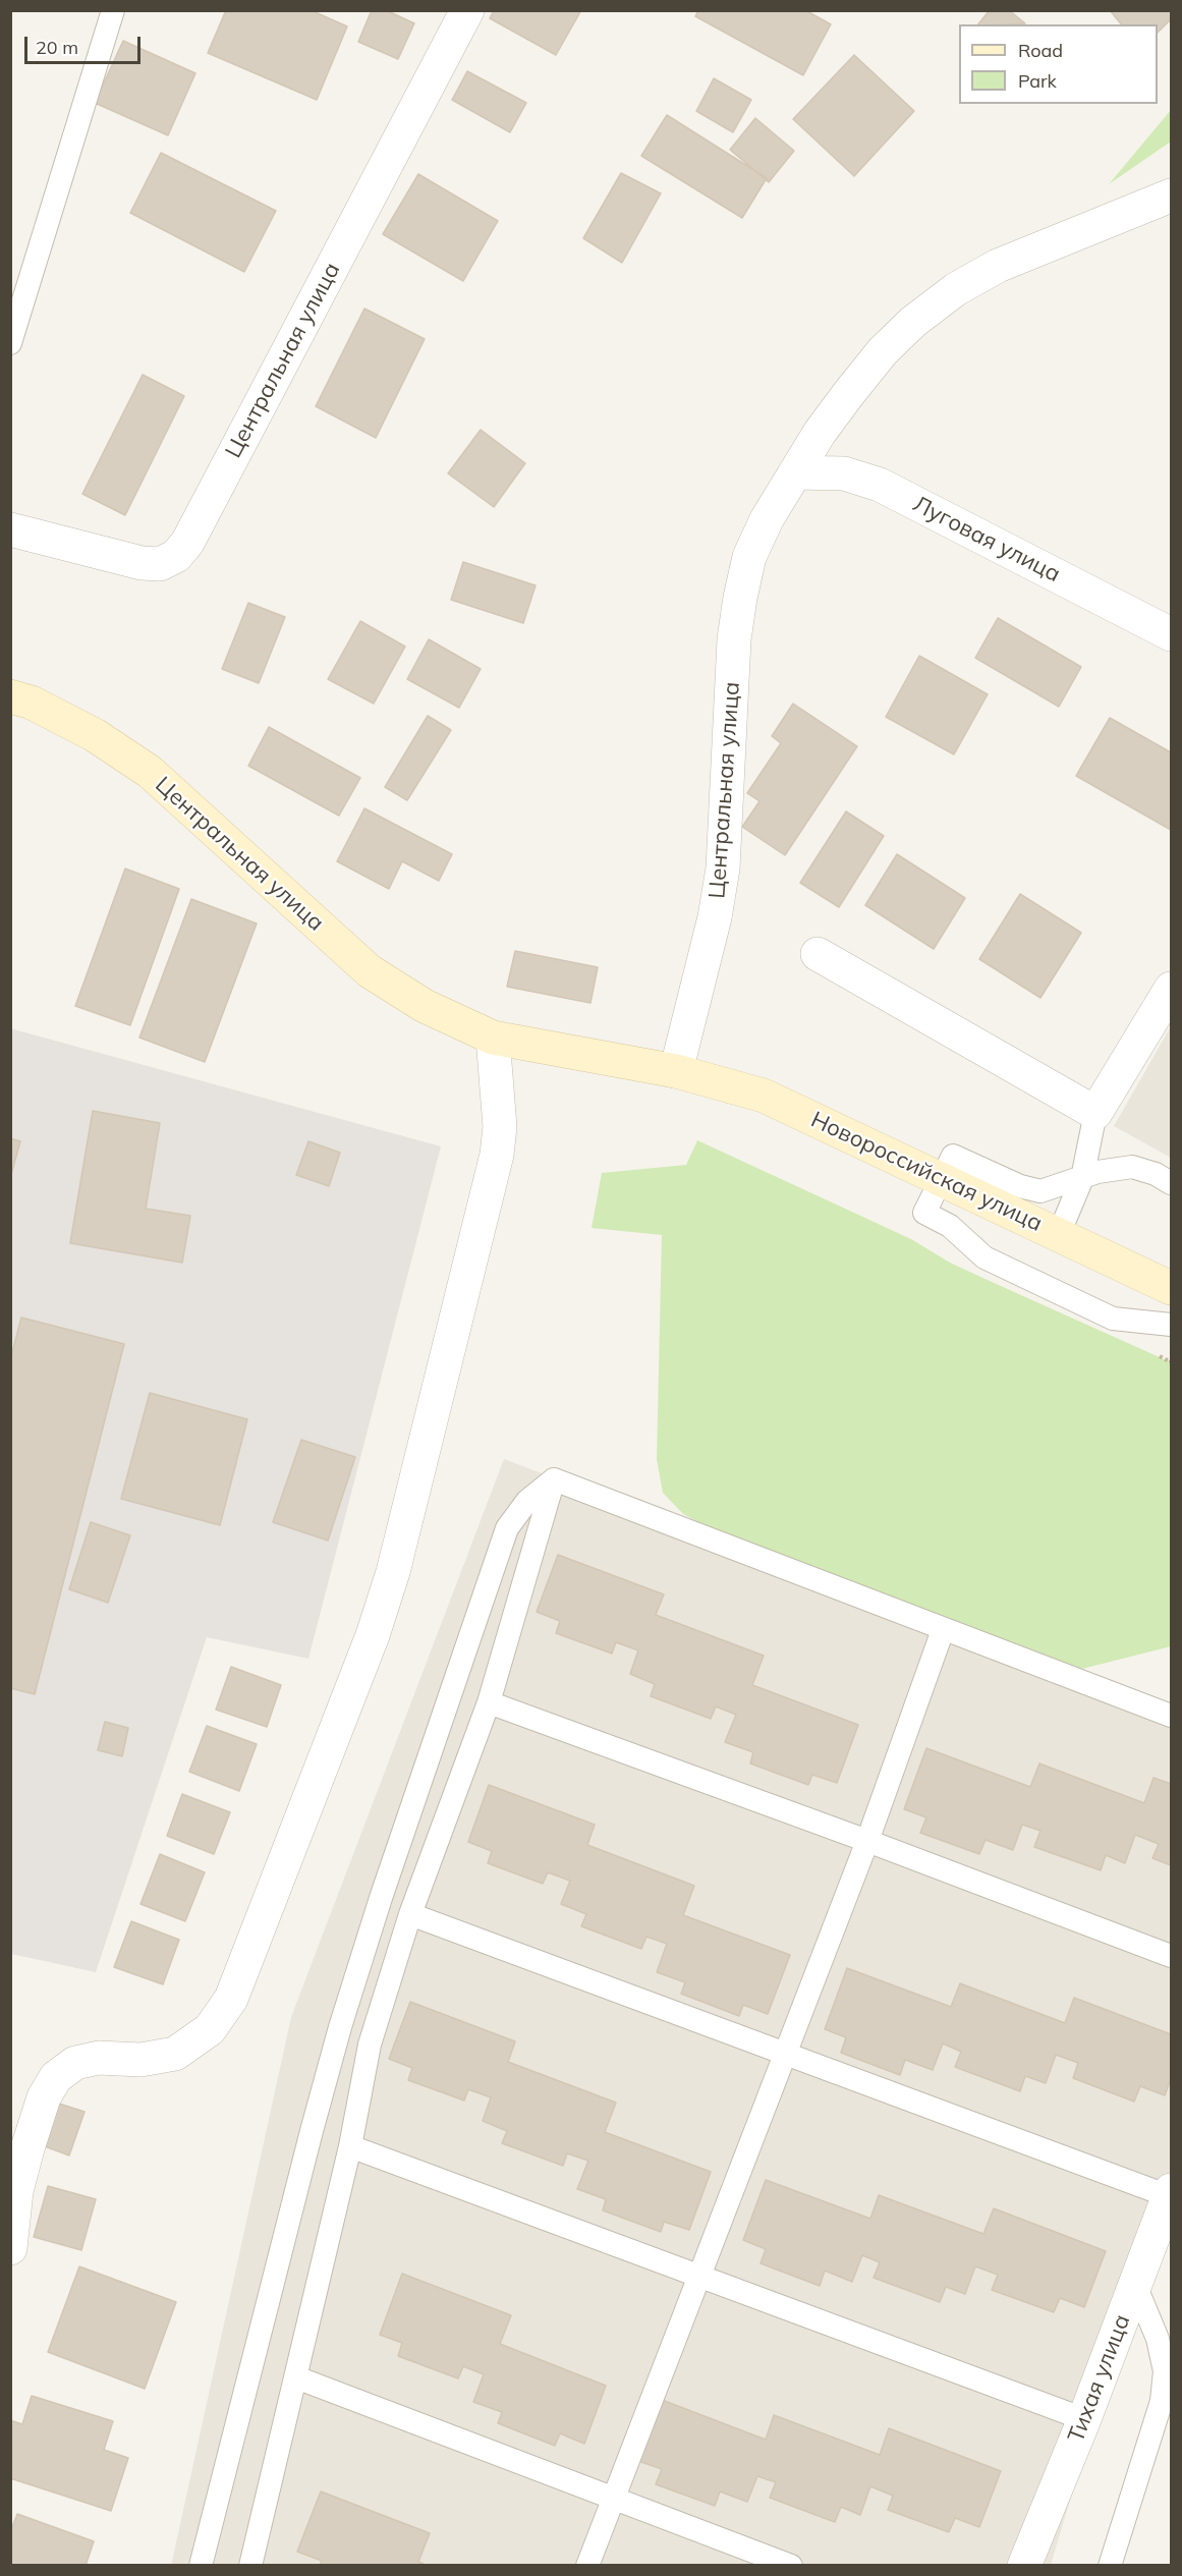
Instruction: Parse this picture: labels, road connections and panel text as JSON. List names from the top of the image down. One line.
{"streets":{"street":["Центральная улица","Луговая улица","Новороссийская улица","Тихая улица"]},"crossings":[["Центральная улица","Луговая улица"],["Центральная улица","Новороссийская улица"]],"legend":["Road","Park"],"scale_bar":"20 m"}
